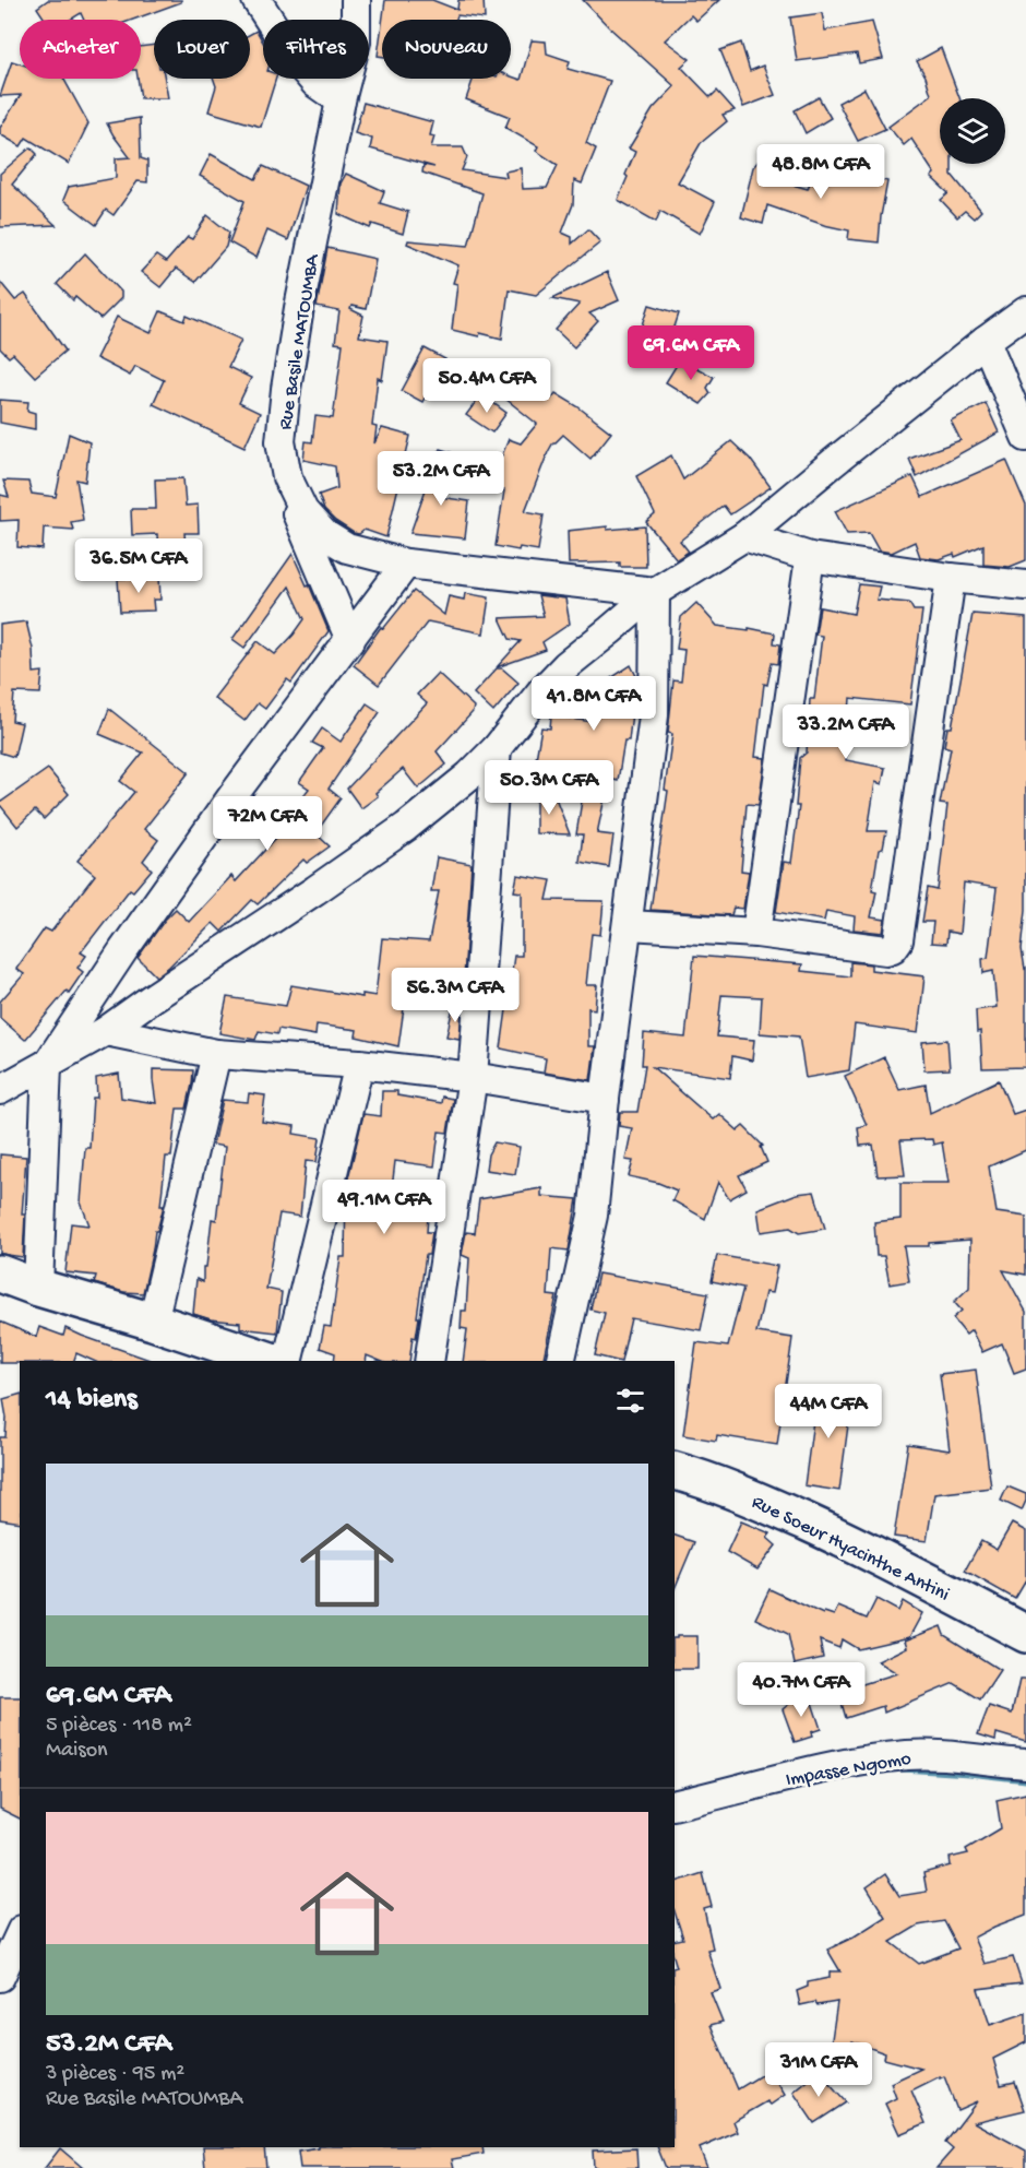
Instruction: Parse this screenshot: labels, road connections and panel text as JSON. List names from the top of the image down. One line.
{"streets":{"main road":["Rue Soeur Hyacinthe Antini"],"street":["Rue Basile MATOUMBA","Impasse Ngomo"]},"page":{"chip":["Acheter","Louer","Filtres","Nouveau"],"price":["48.8M CFA","69.6M CFA","50.4M CFA","53.2M CFA","36.5M CFA","41.8M CFA","33.2M CFA","50.3M CFA","72M CFA","56.3M CFA","49.1M CFA","44M CFA","40.7M CFA","31M CFA"],"heading":"14 biens","list":[{"name":"69.6M CFA","note":"5 pièces · 118 m² · Maison"},{"name":"53.2M CFA","note":"3 pièces · 95 m² · Rue Basile MATOUMBA"}]}}
